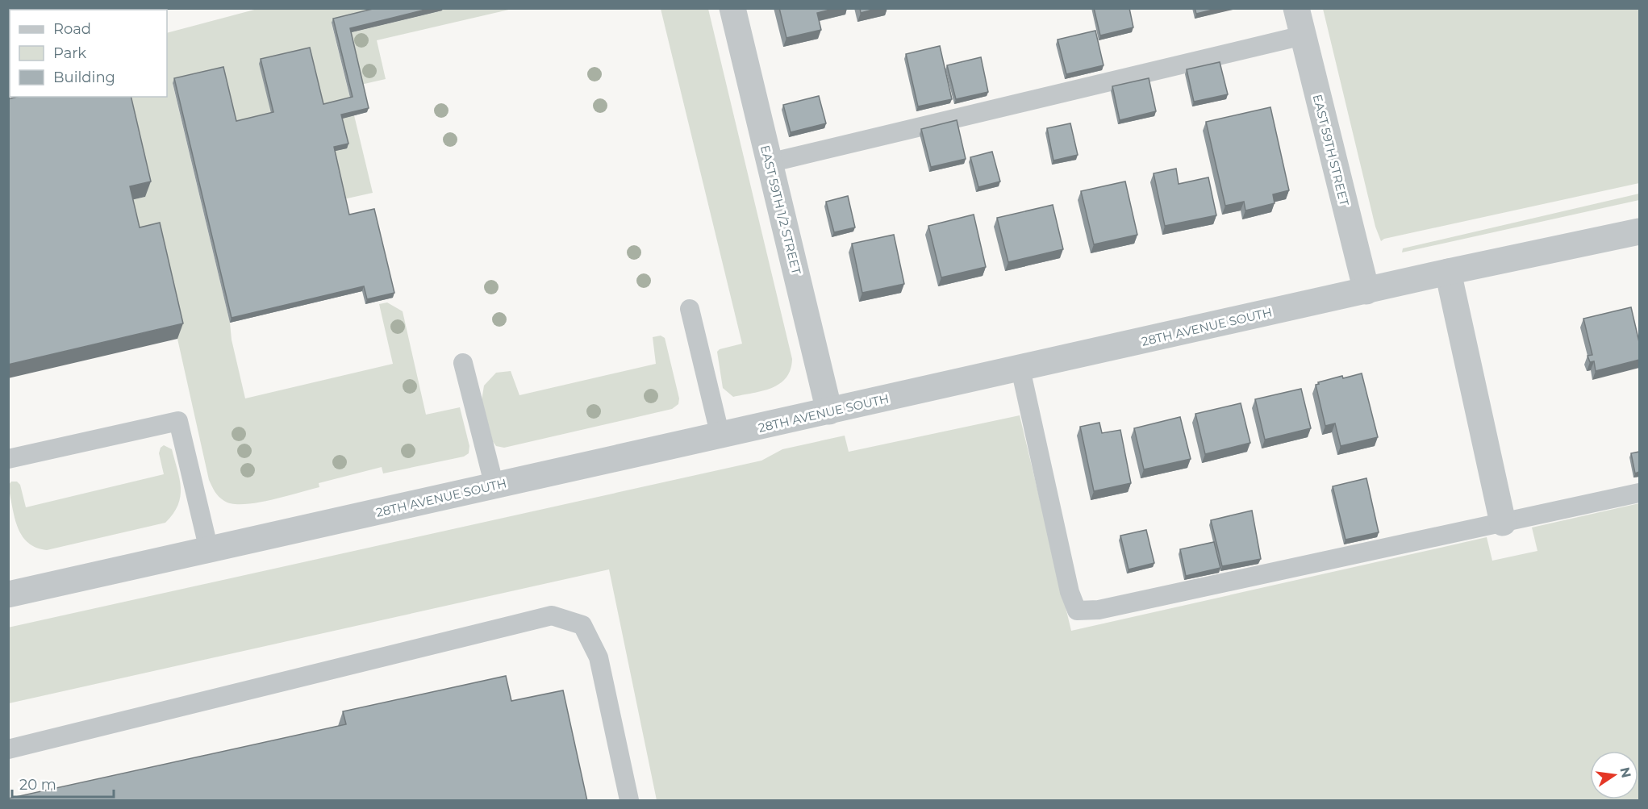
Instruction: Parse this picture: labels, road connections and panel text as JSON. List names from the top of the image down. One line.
{"streets":{"street":["EAST 59TH STREET","EAST 59TH 1/2 STREET","28TH AVENUE SOUTH"]},"crossings":[["EAST 59TH STREET","28TH AVENUE SOUTH"],["EAST 59TH 1/2 STREET","28TH AVENUE SOUTH"]],"legend":["Road","Park","Building"],"scale_bar":"20 m","north":"right"}
